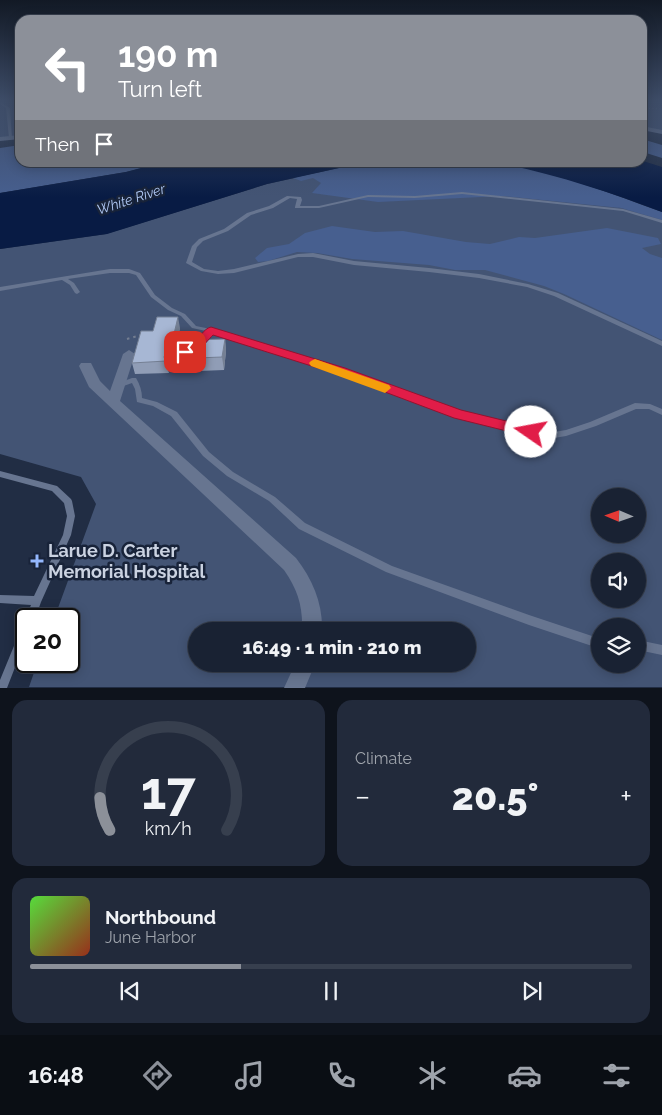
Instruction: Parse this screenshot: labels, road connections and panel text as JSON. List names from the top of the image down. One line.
{"water":["White River"],"places":{"health":["Larue D. Carter Memorial Hospital"]},"north":"left","page":{"turn":["190 m","Turn left"],"then":"Then","limit":"20","trip":"16:49 · 1 min · 210 m","tile":"Climate","heat":["−","20.5°","+"],"song":["Northbound","June Harbor"],"tabs":"16:48","gauge":["17","km/h"]}}
